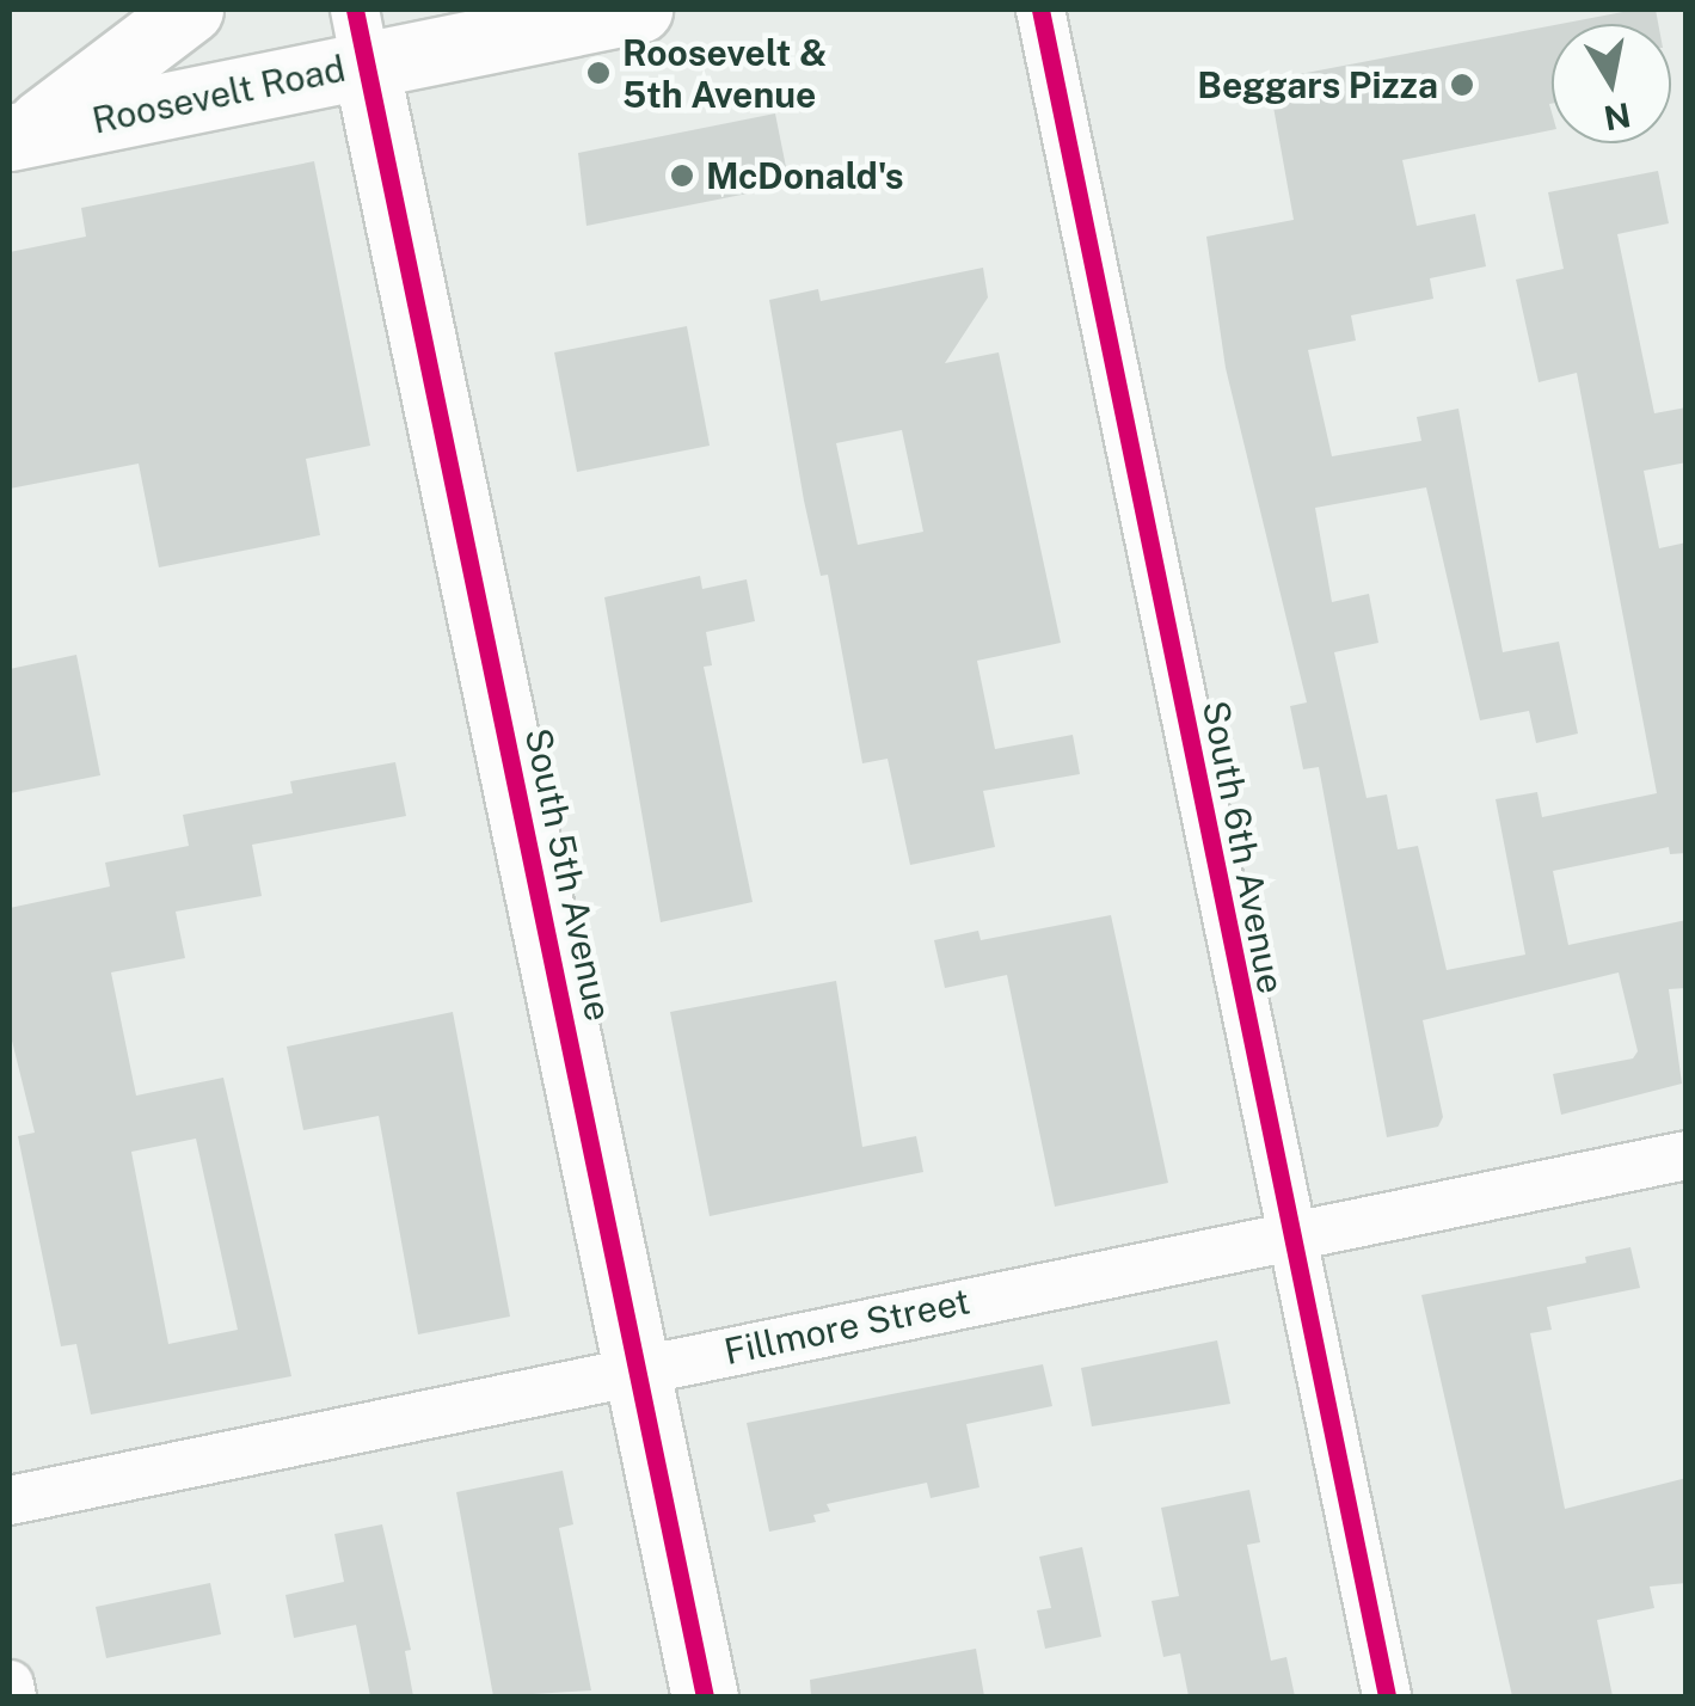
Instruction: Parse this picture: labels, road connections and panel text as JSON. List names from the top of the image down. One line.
{"streets":{"street":["Roosevelt Road","South 6th Avenue","South 5th Avenue","Fillmore Street"]},"crossings":[["Roosevelt Road","South 5th Avenue"],["South 6th Avenue","Fillmore Street"],["South 5th Avenue","Fillmore Street"]],"places":["Roosevelt & 5th Avenue","Beggars Pizza","McDonald's"],"north":"bottom"}
